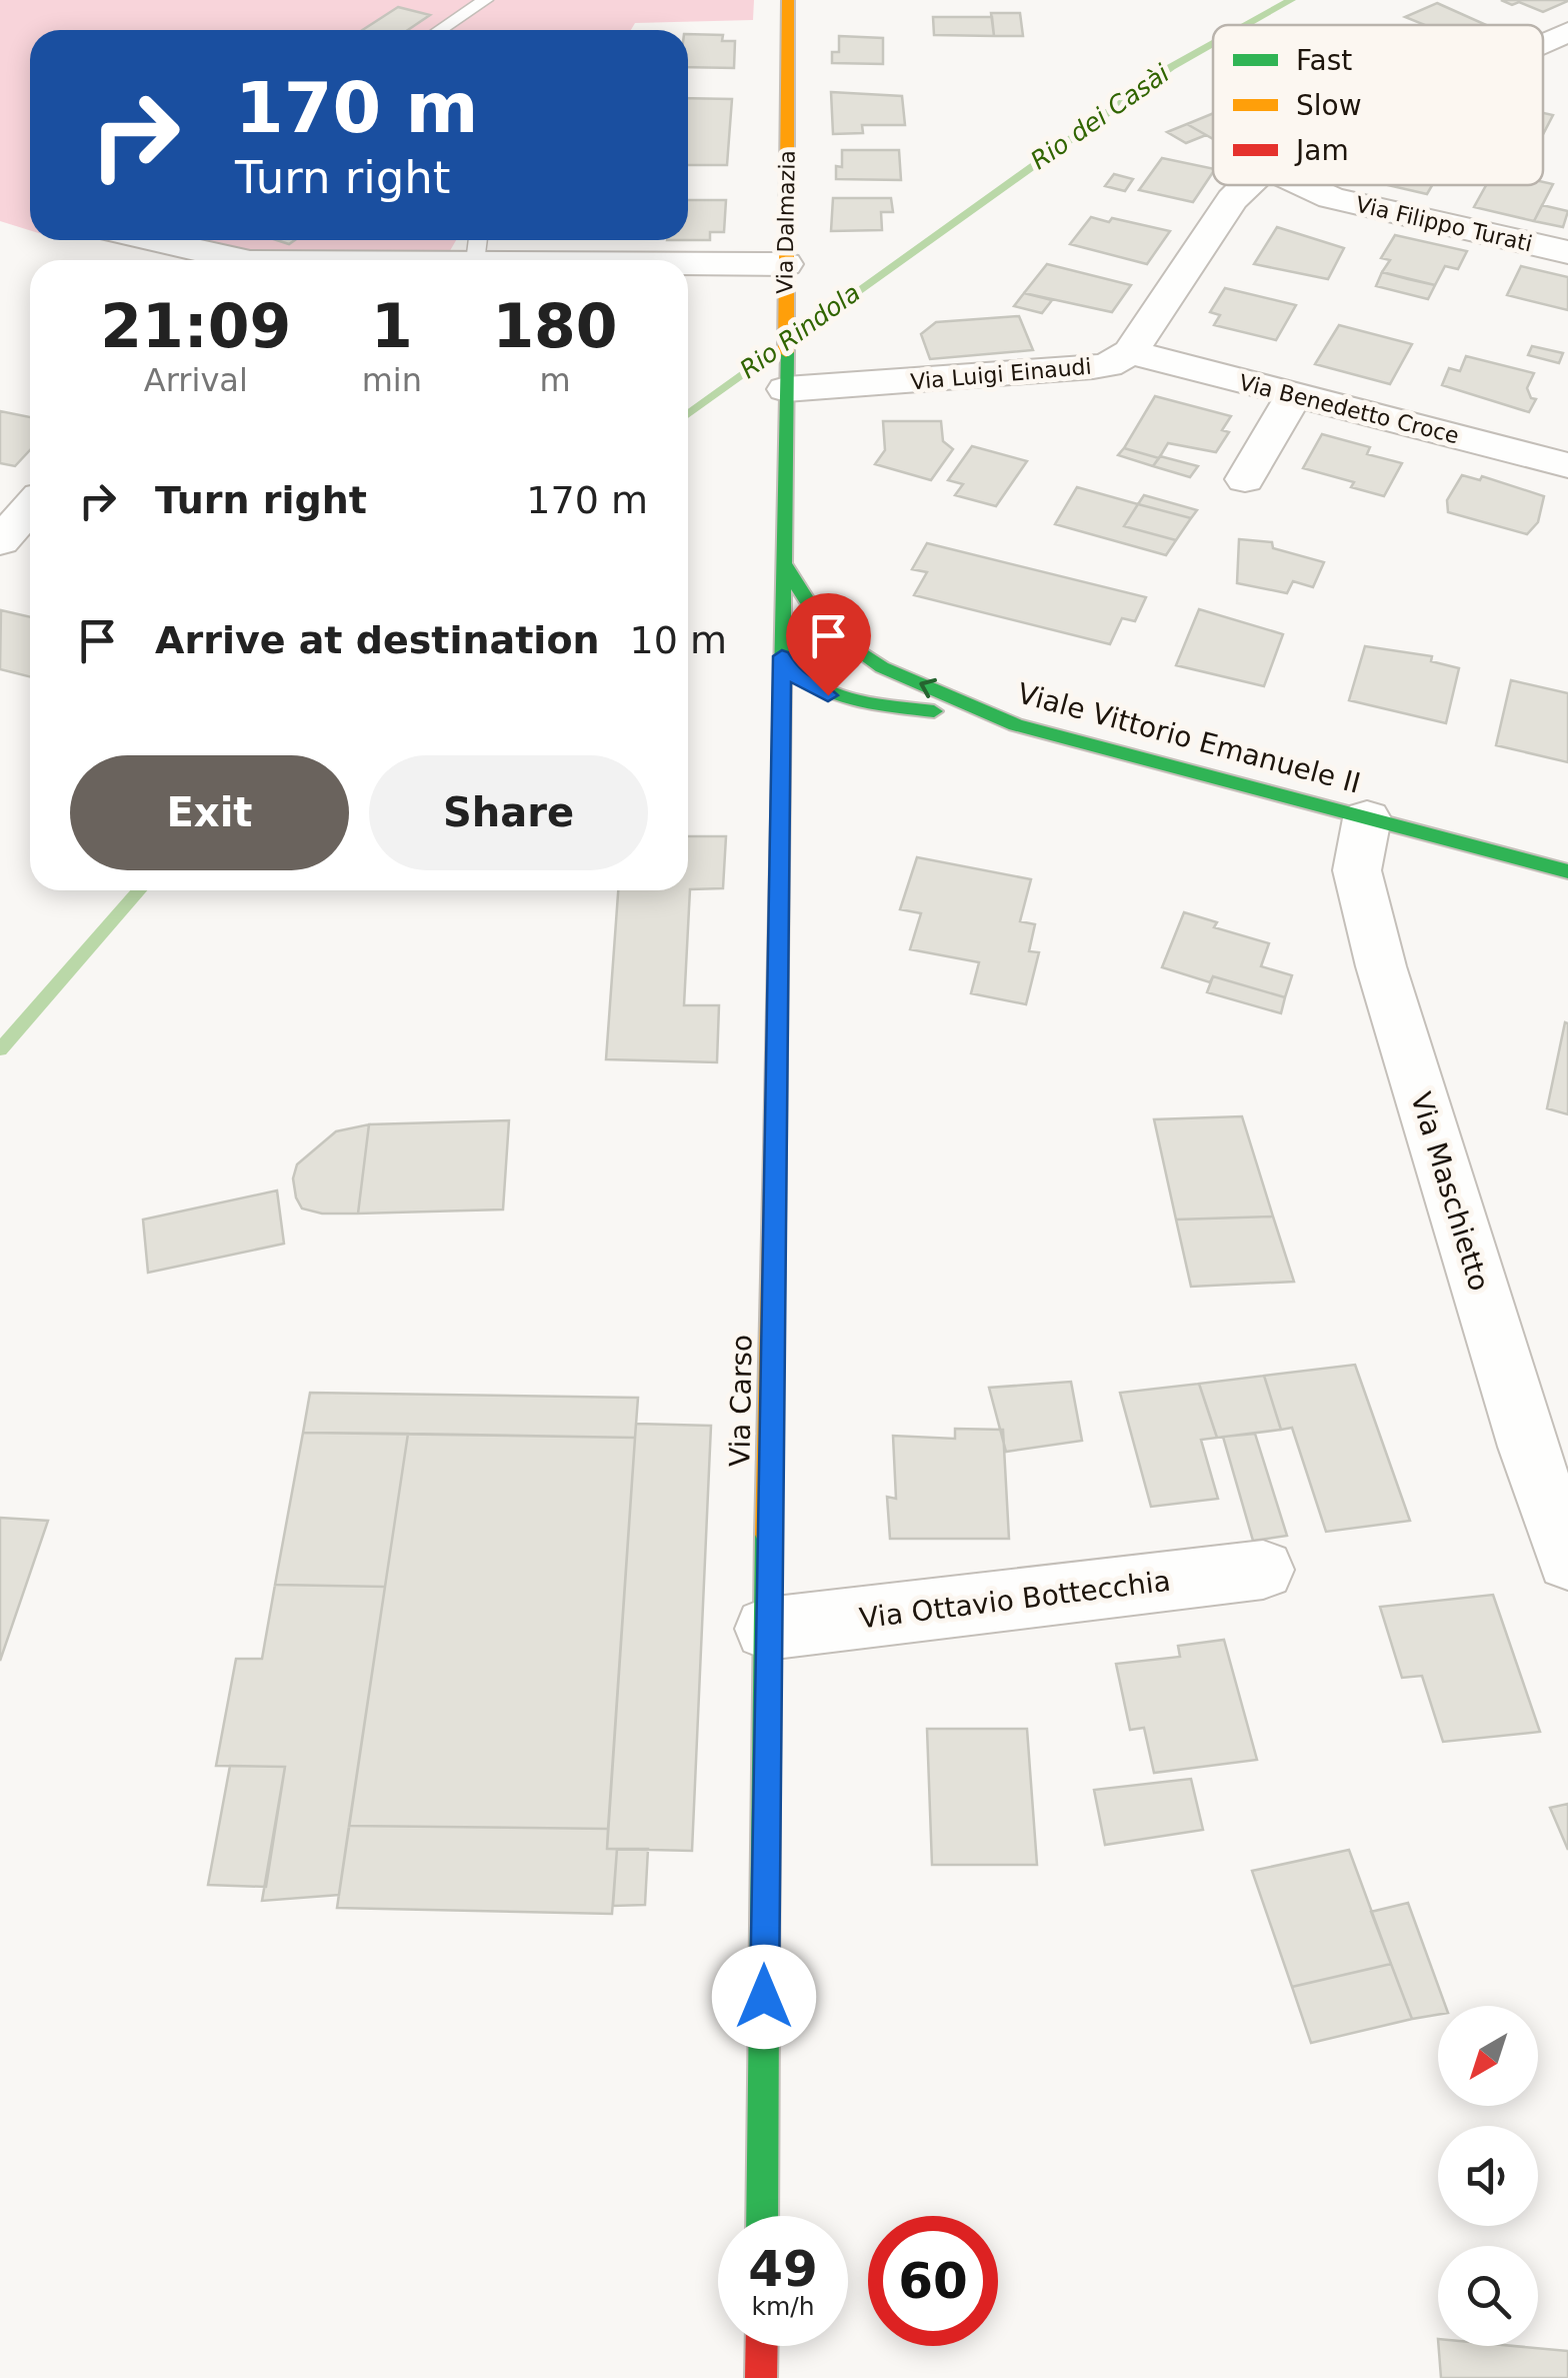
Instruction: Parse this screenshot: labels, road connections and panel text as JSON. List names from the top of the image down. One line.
{"streets":{"main road":["Via Dalmazia","Viale Vittorio Emanuele II","Via Carso"],"street":["Via Filippo Turati","Via Luigi Einaudi","Via Benedetto Croce","Via Maschietto","Via Ottavio Bottecchia"]},"crossings":[["Via Dalmazia","Via Luigi Einaudi"],["Via Dalmazia","Viale Vittorio Emanuele II"],["Via Dalmazia","Via Carso"],["Via Luigi Einaudi","Via Benedetto Croce"],["Viale Vittorio Emanuele II","Via Maschietto"],["Viale Vittorio Emanuele II","Via Carso"],["Via Carso","Via Ottavio Bottecchia"]],"water":["Rio dei Casài","Rio Rindola"],"legend":["Fast","Slow","Jam"],"north":"bottom left","page":{"turn":["170 m","Turn right"],"eta":["21:09","Arrival","1","min","180","m"],"list":[{"name":"Turn right","value":"170 m"},{"name":"Arrive at destination","value":"10 m"}],"buttons":["Exit","Share"],"speed":"49 km/h","limit":"60"}}
